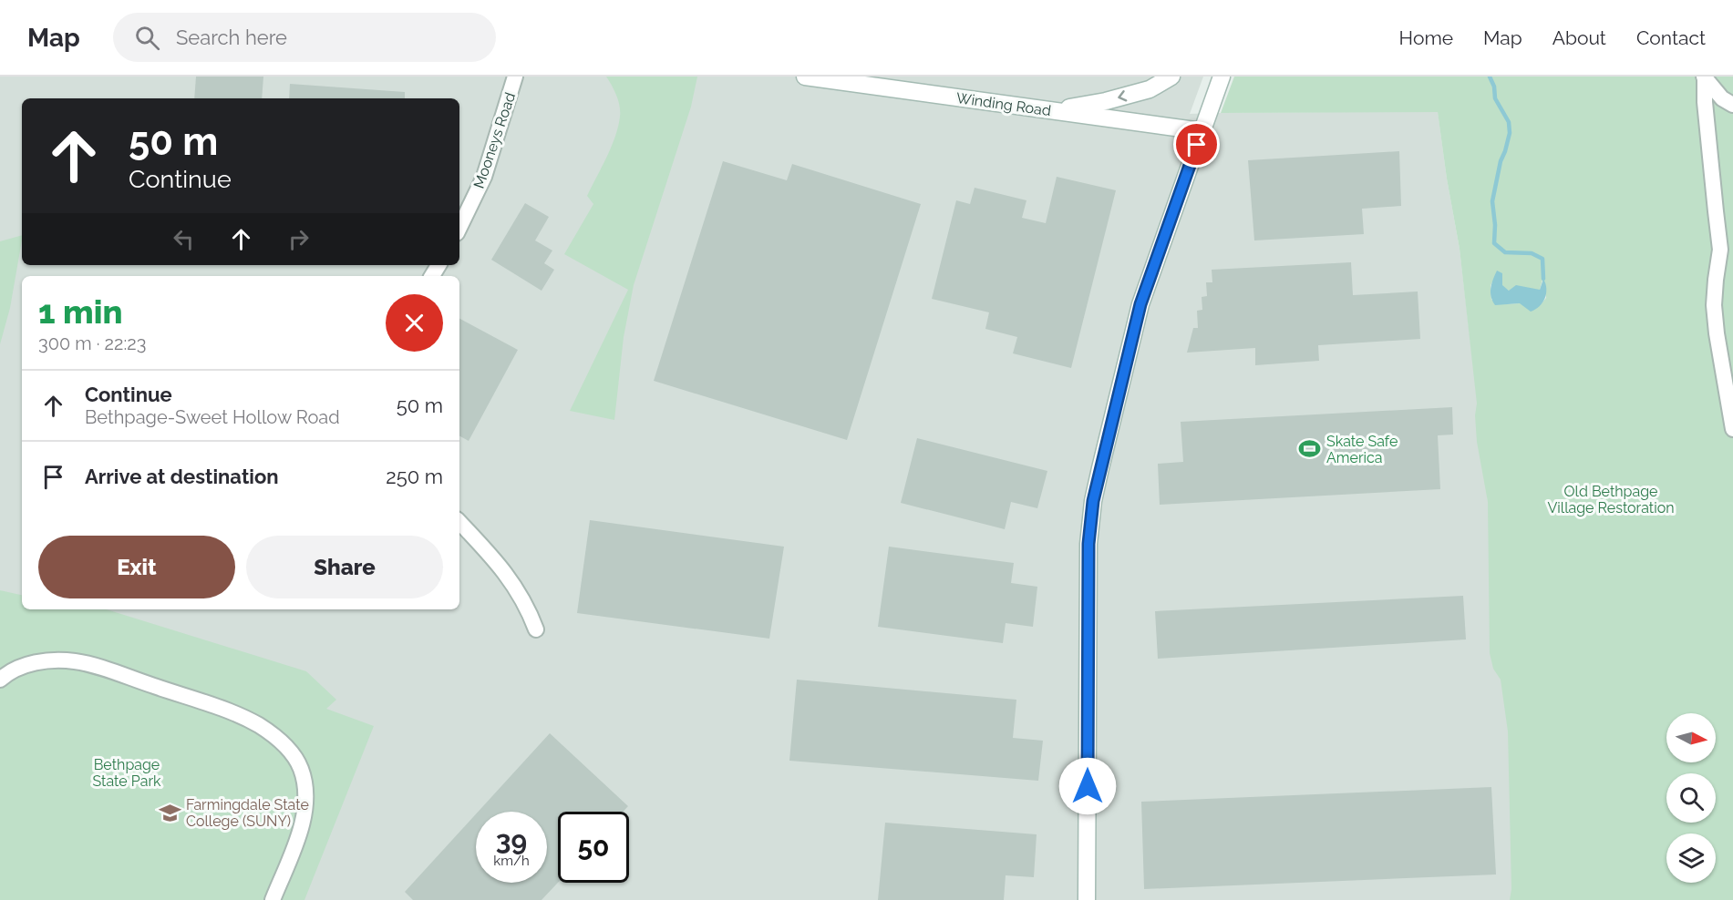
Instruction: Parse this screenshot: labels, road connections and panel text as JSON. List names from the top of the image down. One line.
{"streets":{"main road":["Winding Road"],"street":["Mooneys Road"]},"parks":["Old Bethpage Village Restoration","Bethpage State Park"],"places":{"sports":["Skate Safe America"],"school or university":["Farmingdale State College (SUNY)"]},"north":"right","page":{"header":"Map","search":"Search here","nav":["Home","Map","About","Contact"],"turn":["50 m","Continue"],"heading":["1 min","300 m · 22:23"],"list":[{"name":"Continue","note":"Bethpage-Sweet Hollow Road","value":"50 m"},{"name":"Arrive at destination","value":"250 m"}],"buttons":["Exit","Share"],"speed":"39 km/h","limit":"50"}}
